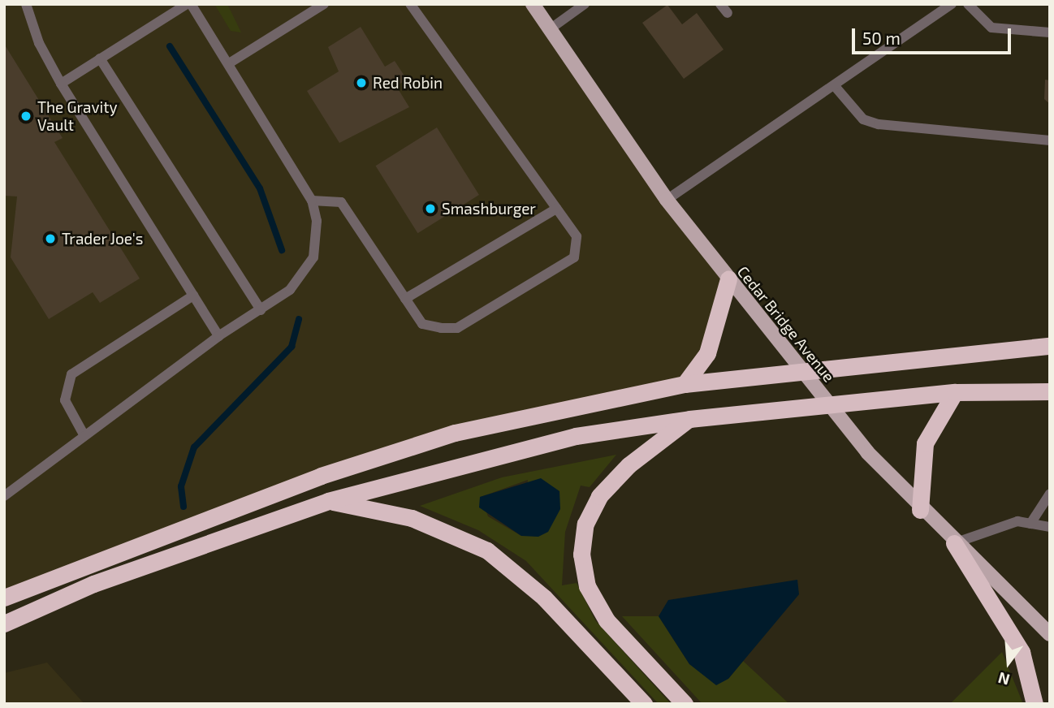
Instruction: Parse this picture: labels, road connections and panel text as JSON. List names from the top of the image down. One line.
{"streets":{"main road":["Cedar Bridge Avenue"]},"places":["Red Robin","The Gravity Vault","Smashburger","Trader Joe's"],"scale_bar":"50 m","north":"bottom"}
